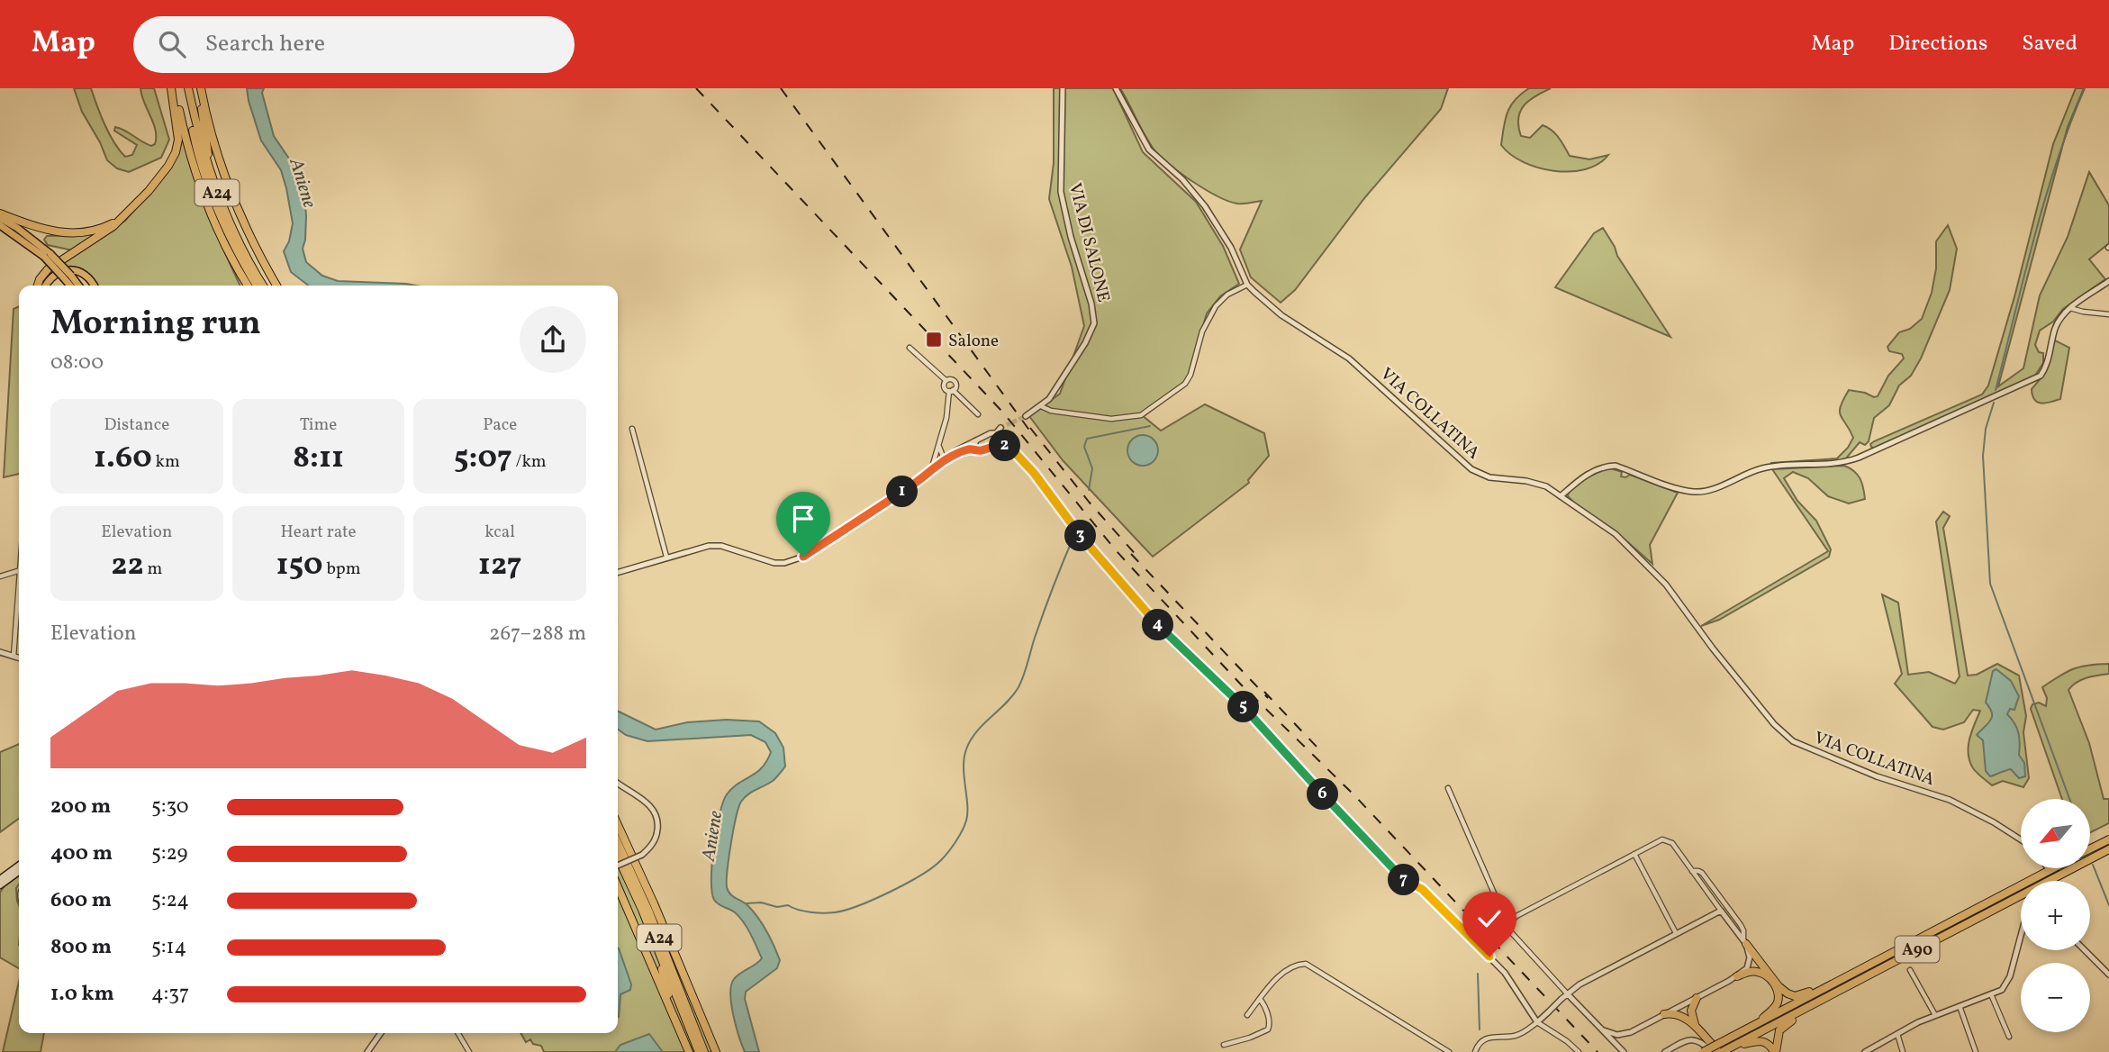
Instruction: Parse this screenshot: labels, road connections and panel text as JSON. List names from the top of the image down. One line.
{"streets":{"highway":["A24","A90"],"street":["VIA DI SALONE","VIA COLLATINA"]},"water":["Aniene"],"places":{"transit":["Salone"]},"north":"bottom left","page":{"header":"Map","search":"Search here","nav":["Map","Directions","Saved"],"heading":["Morning run","08:00"],"stats":[["Distance","1.60 km"],["Time","8:11"],["Pace","5:07 /km"],["Elevation","22 m"],["Heart rate","150 bpm"],["kcal","127"]],"pins":["2","1","3","4","5","6","7"],"chart":["Elevation","267–288 m"],"list":[{"name":"200 m","note":"5:30"},{"name":"400 m","note":"5:29"},{"name":"600 m","note":"5:24"},{"name":"800 m","note":"5:14"},{"name":"1.0 km","note":"4:37"}],"map_buttons":["+","−"]}}
